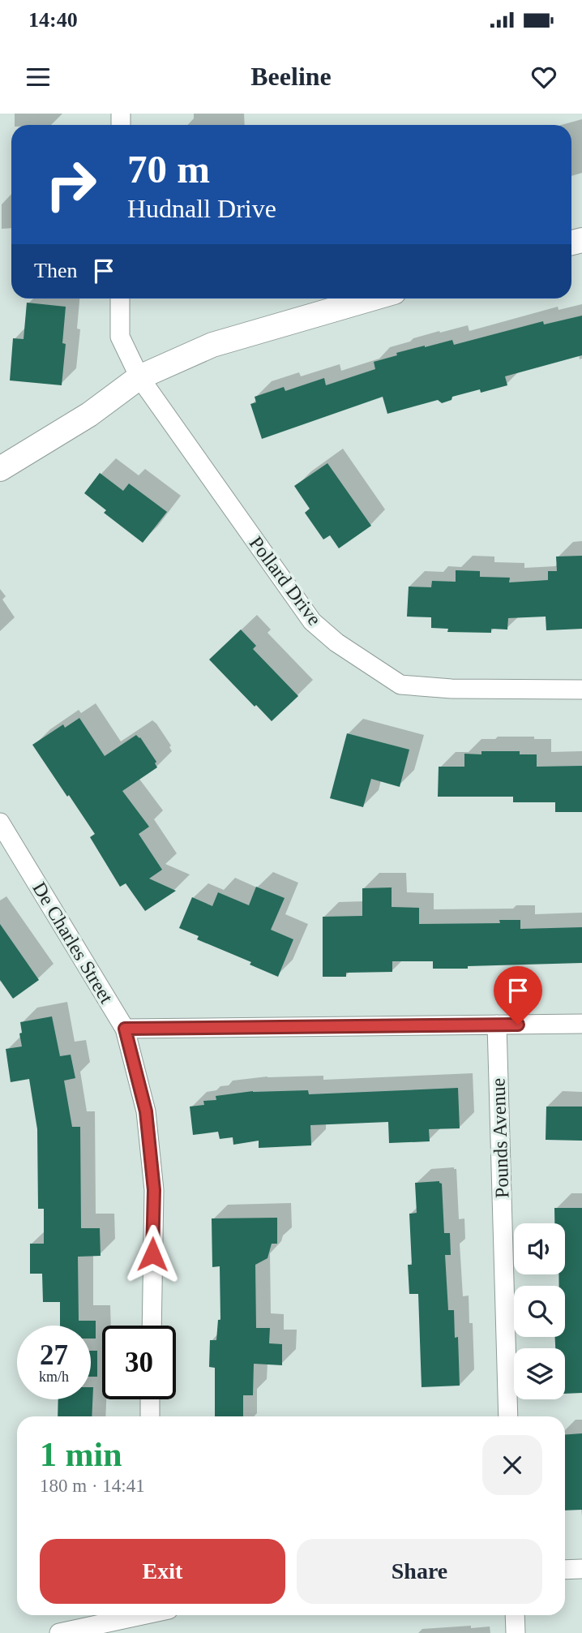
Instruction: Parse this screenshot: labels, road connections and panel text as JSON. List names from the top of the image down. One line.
{"streets":{"street":["Pollard Drive","De Charles Street","Pounds Avenue"]},"page":{"status":"14:40","header":"Beeline","turn":["70 m","Hudnall Drive"],"then":"Then","speed":"27 km/h","limit":"30","heading":["1 min","180 m · 14:41"],"buttons":["Exit","Share"]}}
